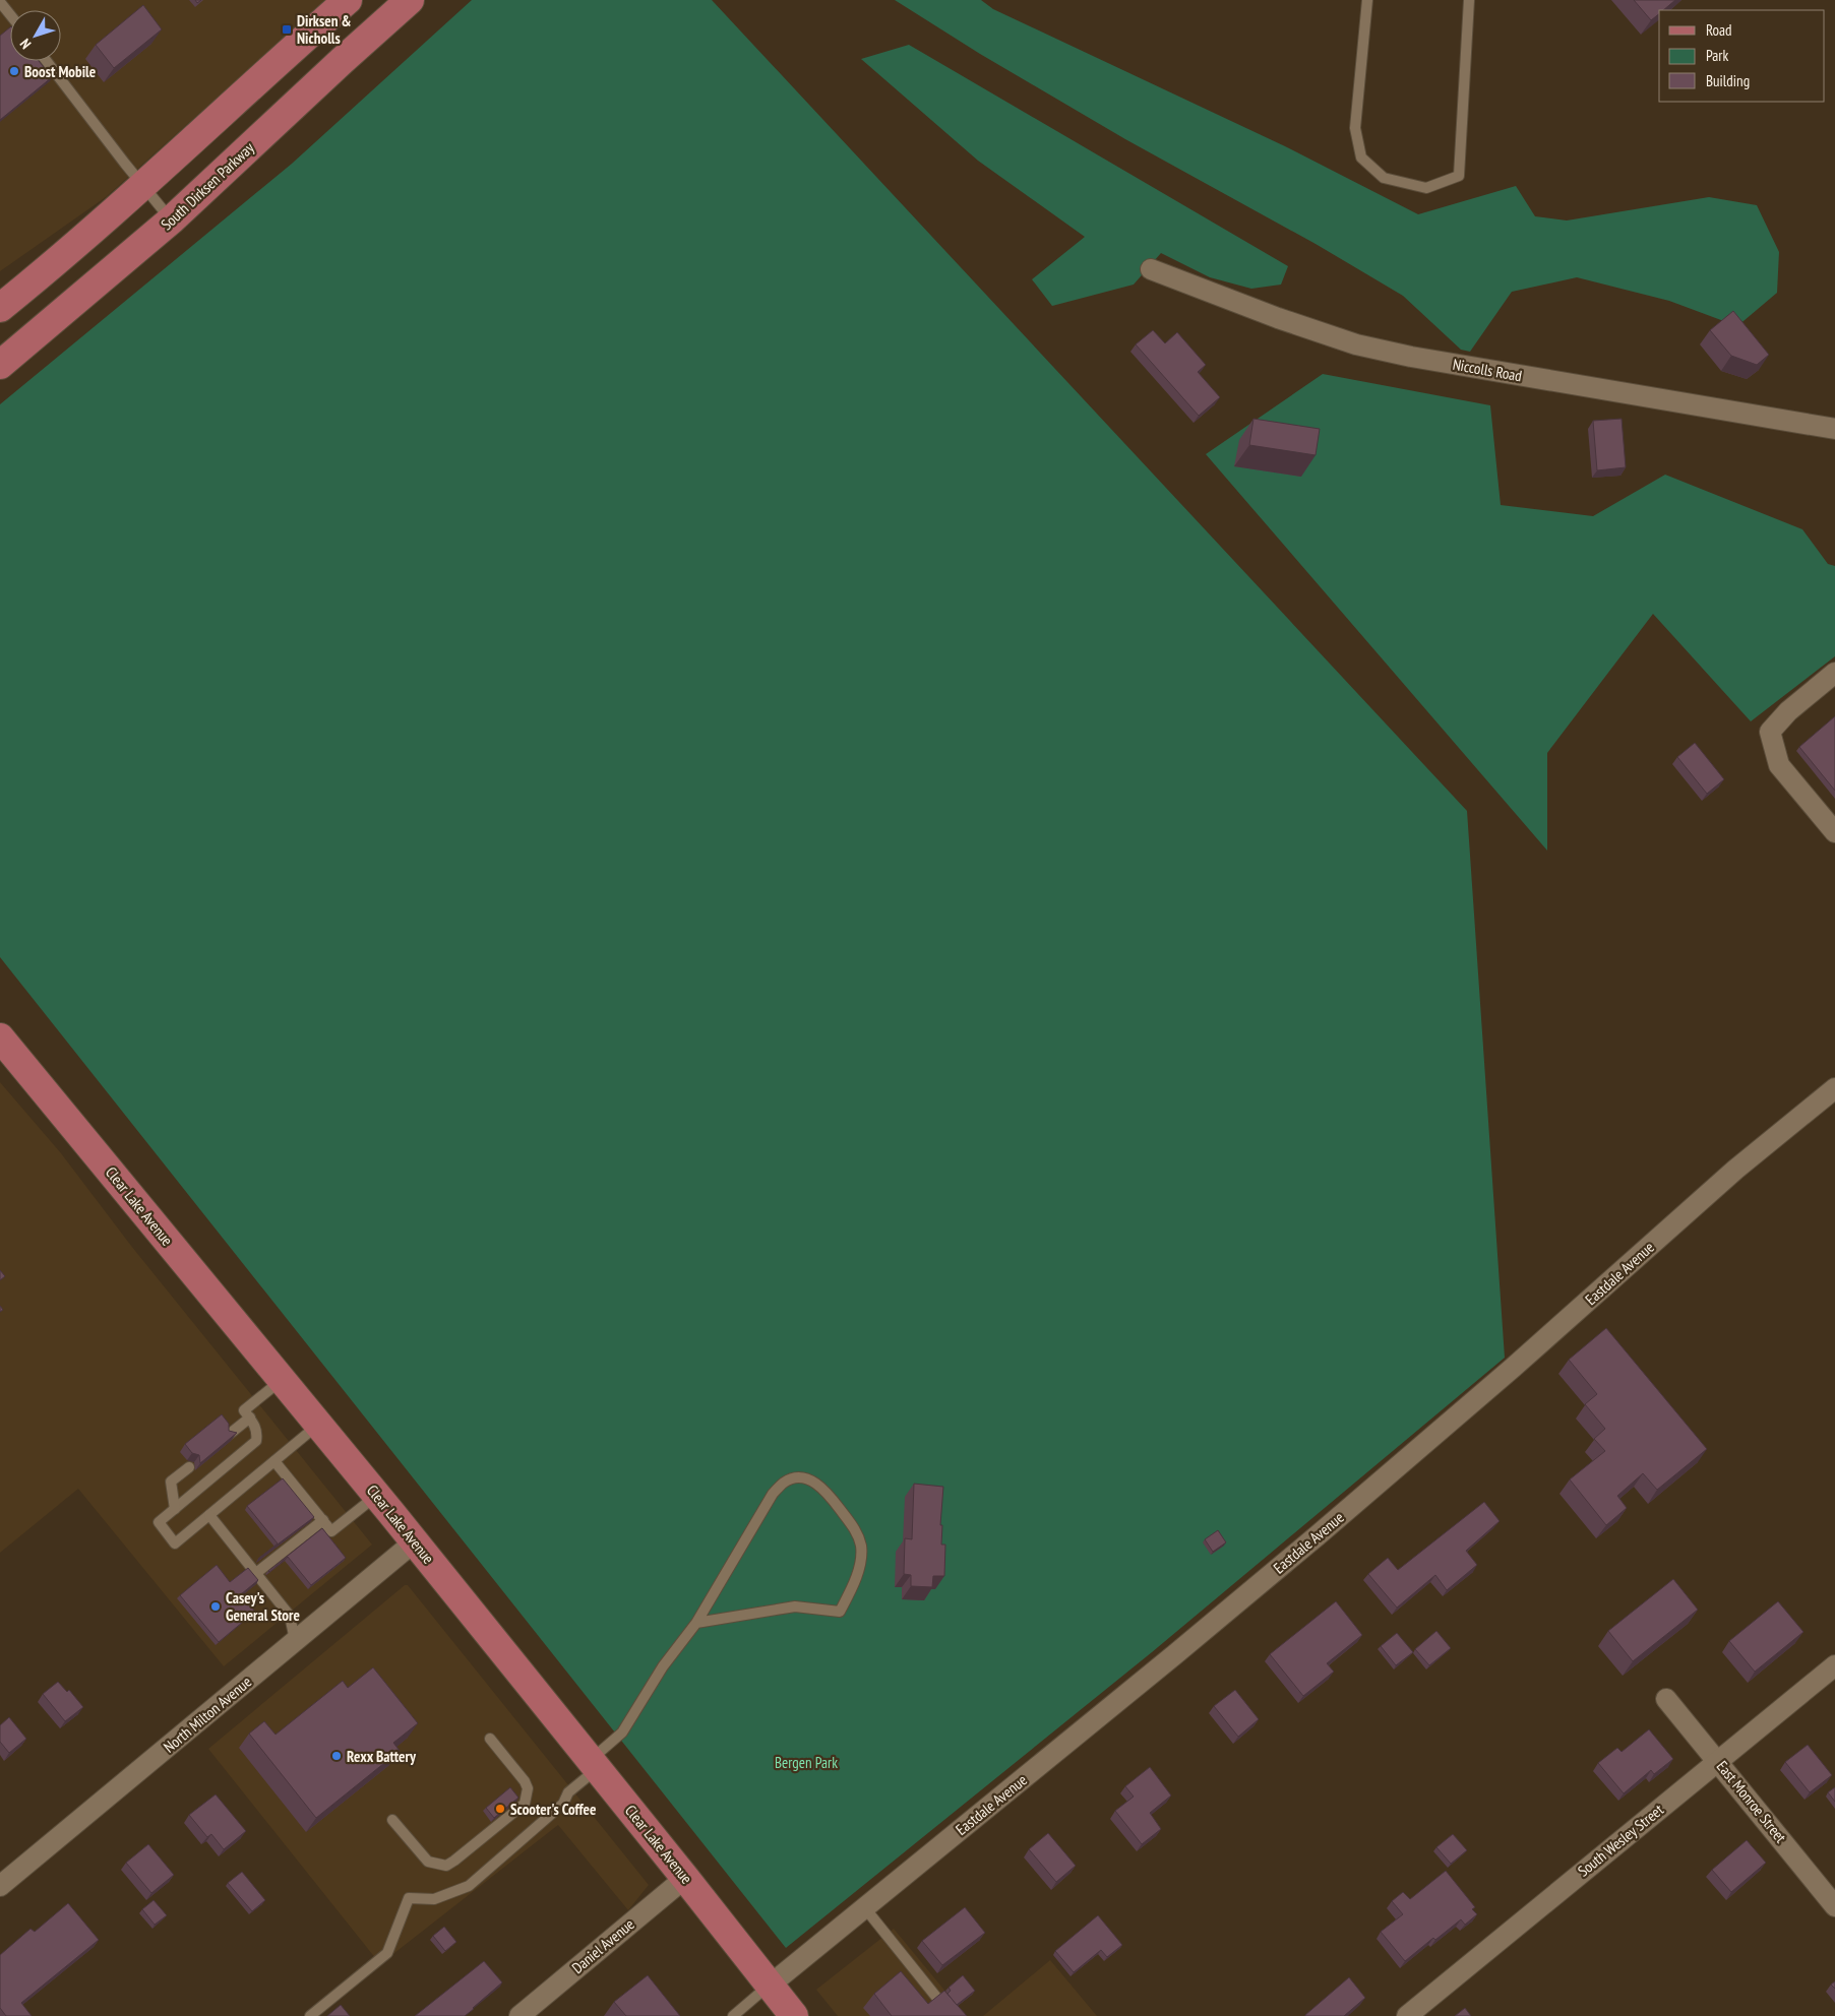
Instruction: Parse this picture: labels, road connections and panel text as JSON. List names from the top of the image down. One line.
{"streets":{"main road":["South Dirksen Parkway","Clear Lake Avenue"],"street":["Niccolls Road","Eastdale Avenue","North Milton Avenue","East Monroe Street","South Wesley Street","Daniel Avenue"]},"crossings":[["Clear Lake Avenue","Eastdale Avenue"],["Clear Lake Avenue","North Milton Avenue"],["Clear Lake Avenue","Daniel Avenue"],["East Monroe Street","South Wesley Street"]],"parks":["Bergen Park"],"places":{"transit":["Dirksen & Nicholls"],"other":["Boost Mobile","Casey's General Store","Rexx Battery","Scooter's Coffee"]},"legend":["Road","Park","Building"],"north":"bottom left"}
